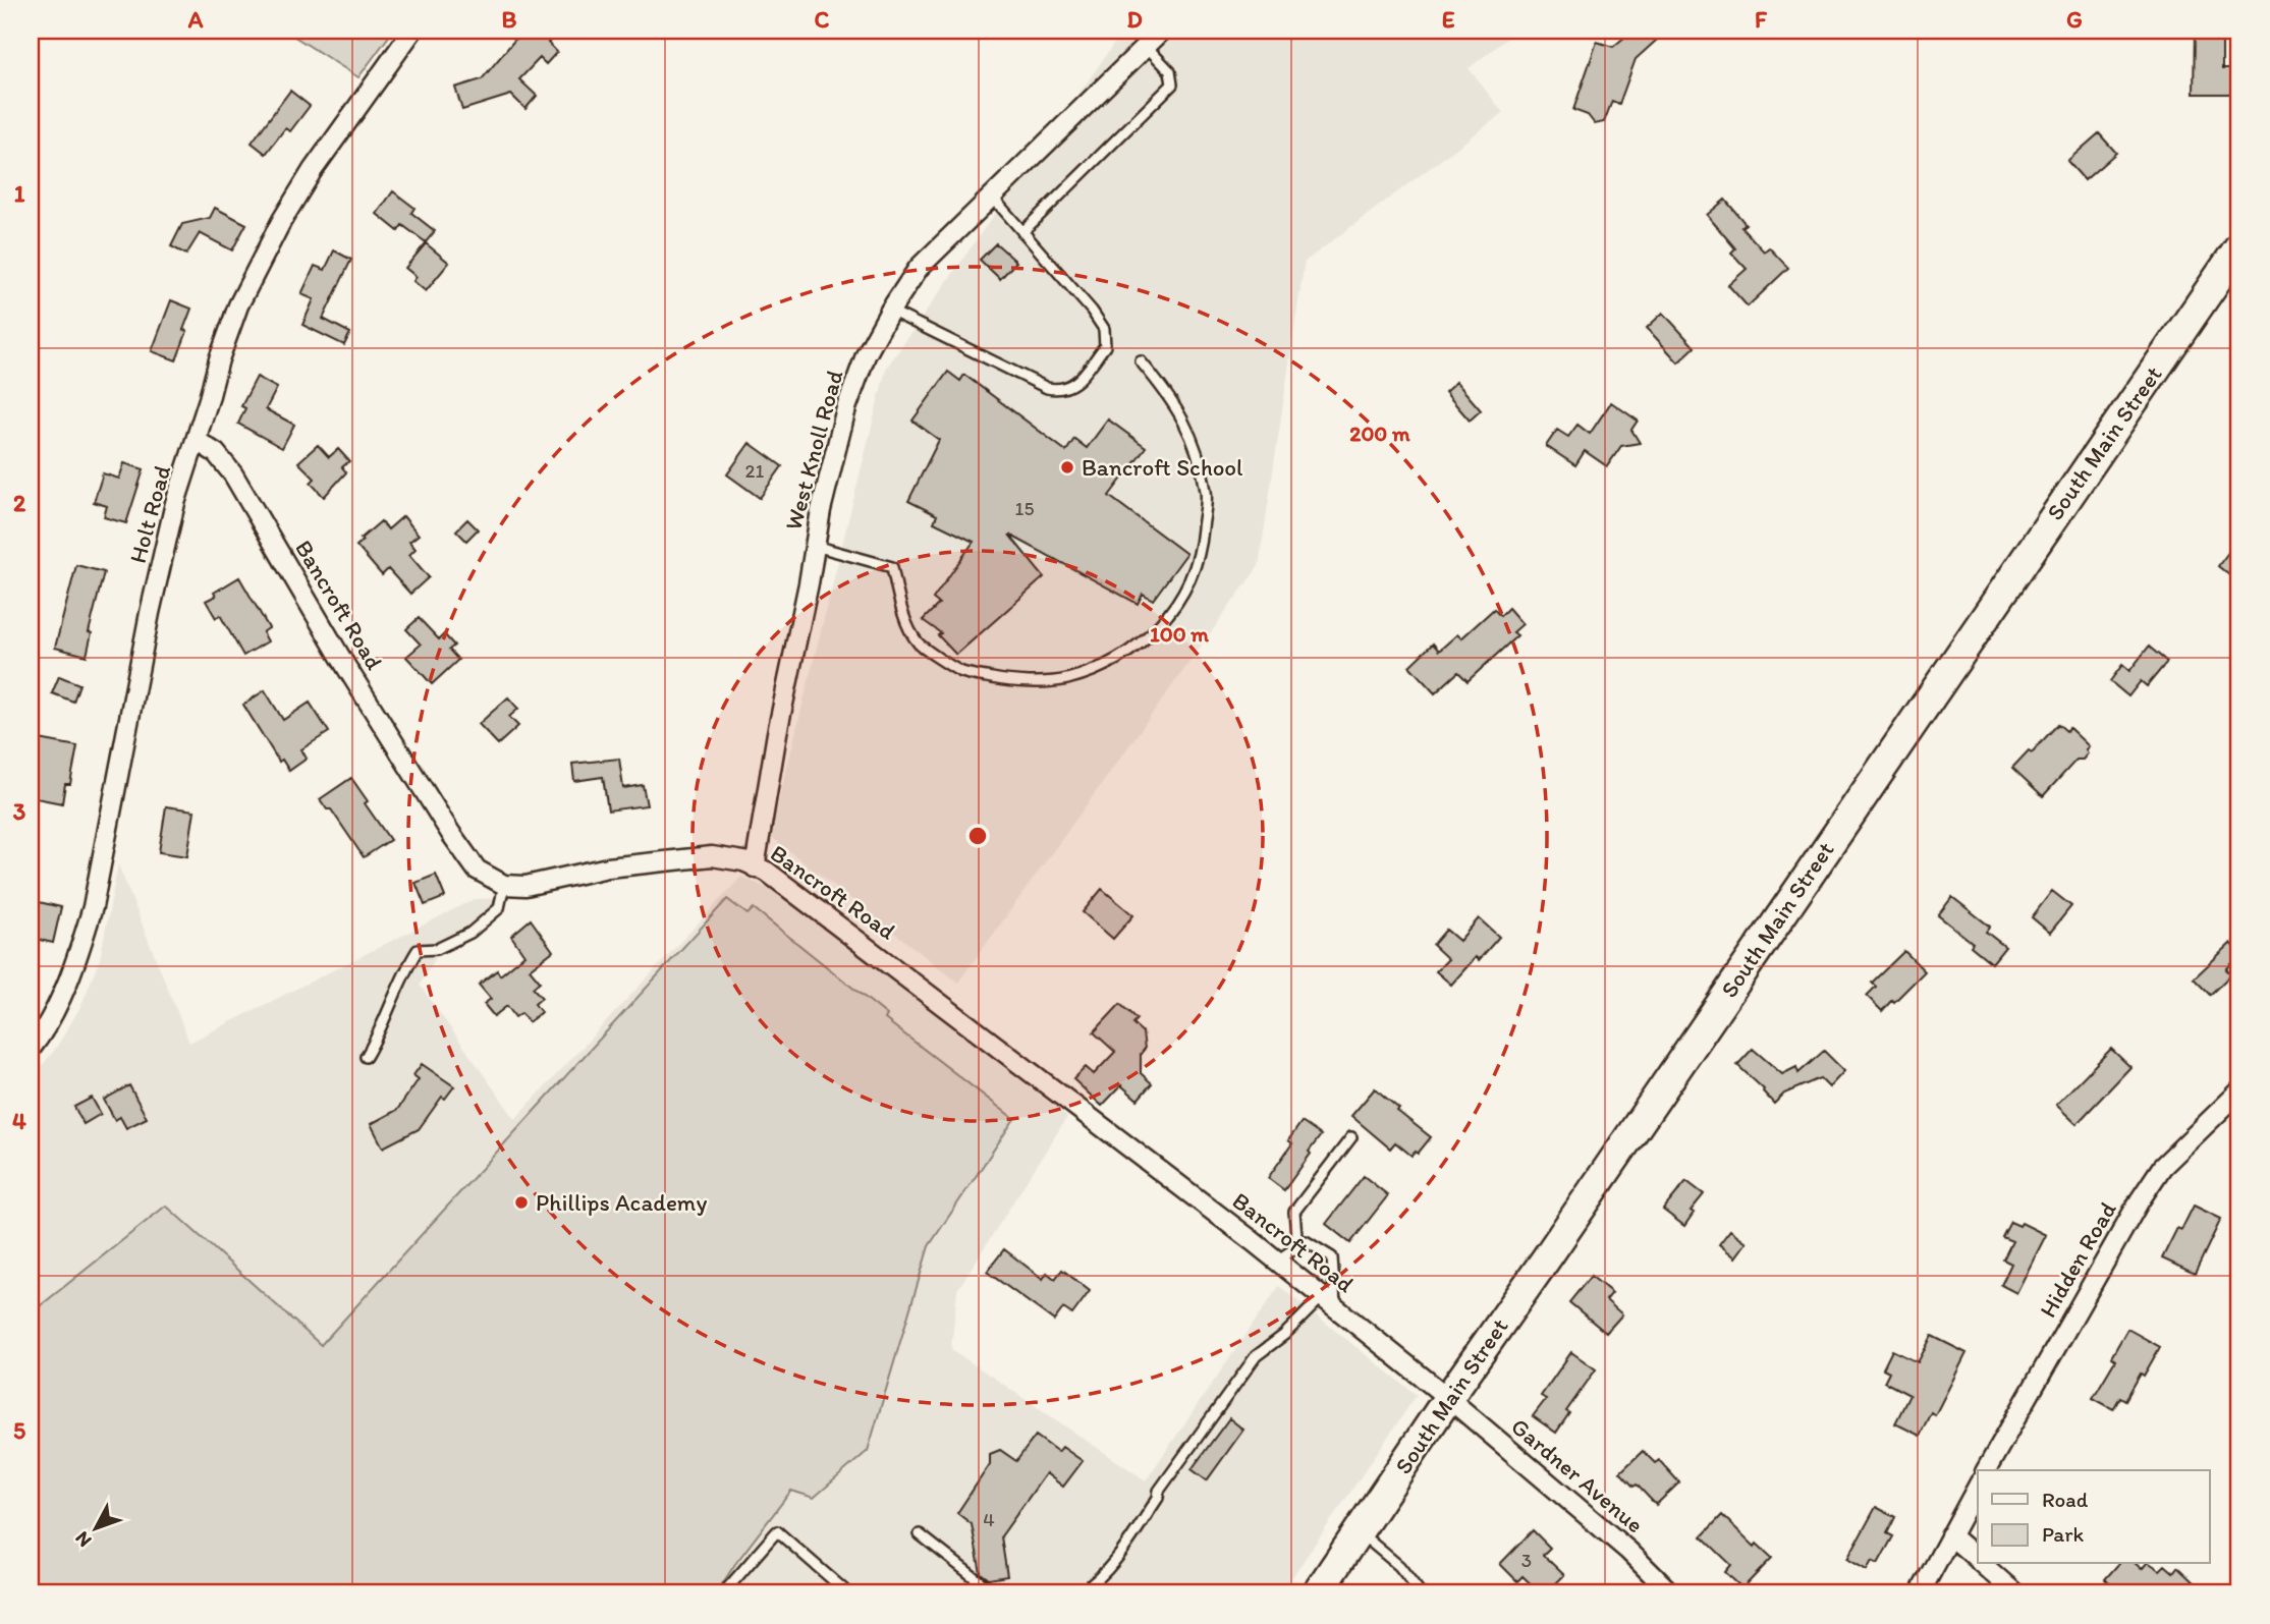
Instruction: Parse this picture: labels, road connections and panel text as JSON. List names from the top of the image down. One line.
{"streets":{"main road":["South Main Street"],"street":["West Knoll Road","Holt Road","Bancroft Road","Hidden Road","Gardner Avenue"]},"crossings":[["South Main Street","Bancroft Road"],["South Main Street","Gardner Avenue"],["West Knoll Road","Bancroft Road"],["Holt Road","Bancroft Road"],["Bancroft Road","Gardner Avenue"]],"places":["Bancroft School","Phillips Academy"],"house_numbers":["21","15","4","3"],"legend":["Road","Park"],"north":"bottom left","grid":{"columns":["A","B","C","D","E","F","G"],"rows":["1","2","3","4","5"]},"rings":["200 m","100 m"]}
